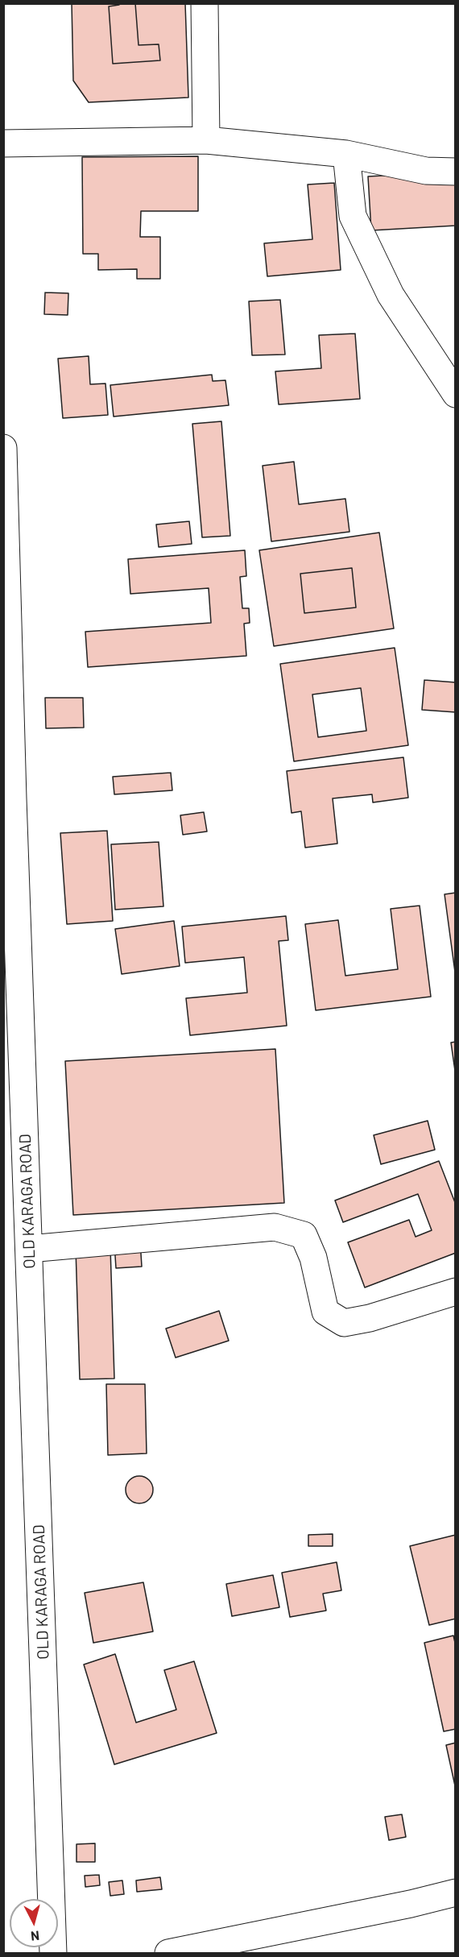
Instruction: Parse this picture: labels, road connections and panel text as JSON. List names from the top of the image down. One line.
{"streets":{"street":["OLD KARAGA ROAD"]},"north":"bottom"}
